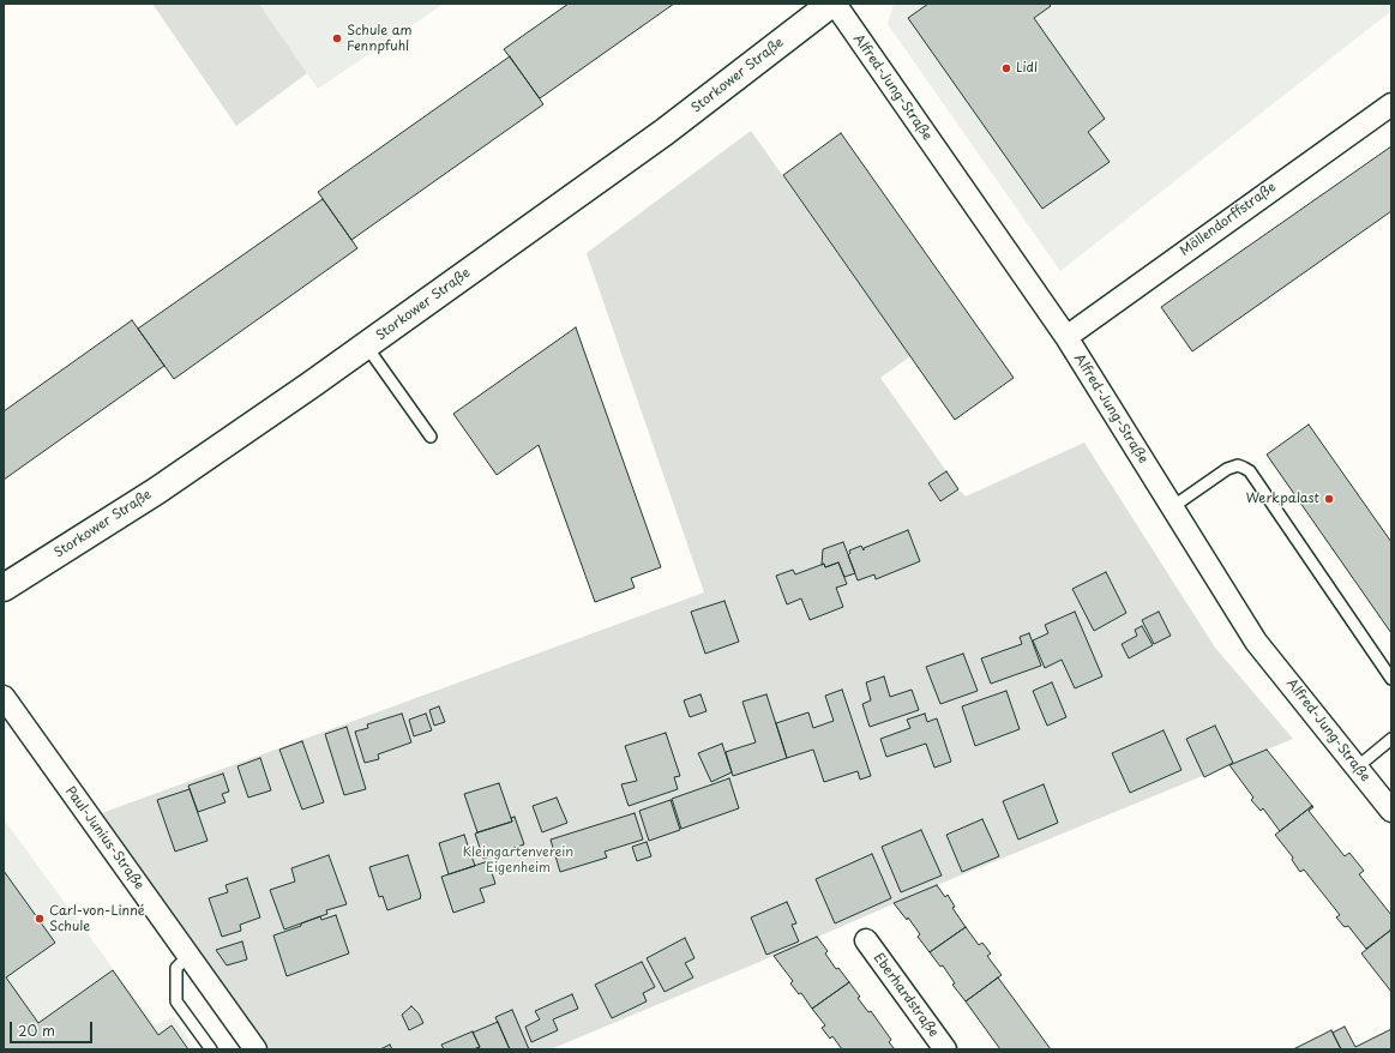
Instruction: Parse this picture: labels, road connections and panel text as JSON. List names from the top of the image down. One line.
{"streets":{"main road":["Storkower Straße"],"street":["Alfred-Jung-Straße","Möllendorffstraße","Paul-Junius-Straße","Eberhardstraße"]},"crossings":[["Storkower Straße","Alfred-Jung-Straße"],["Alfred-Jung-Straße","Möllendorffstraße"]],"parks":["Kleingartenverein Eigenheim"],"places":["Schule am Fennpfuhl","Lidl","Werkpalast","Carl-von-Linné Schule"],"scale_bar":"20 m"}
